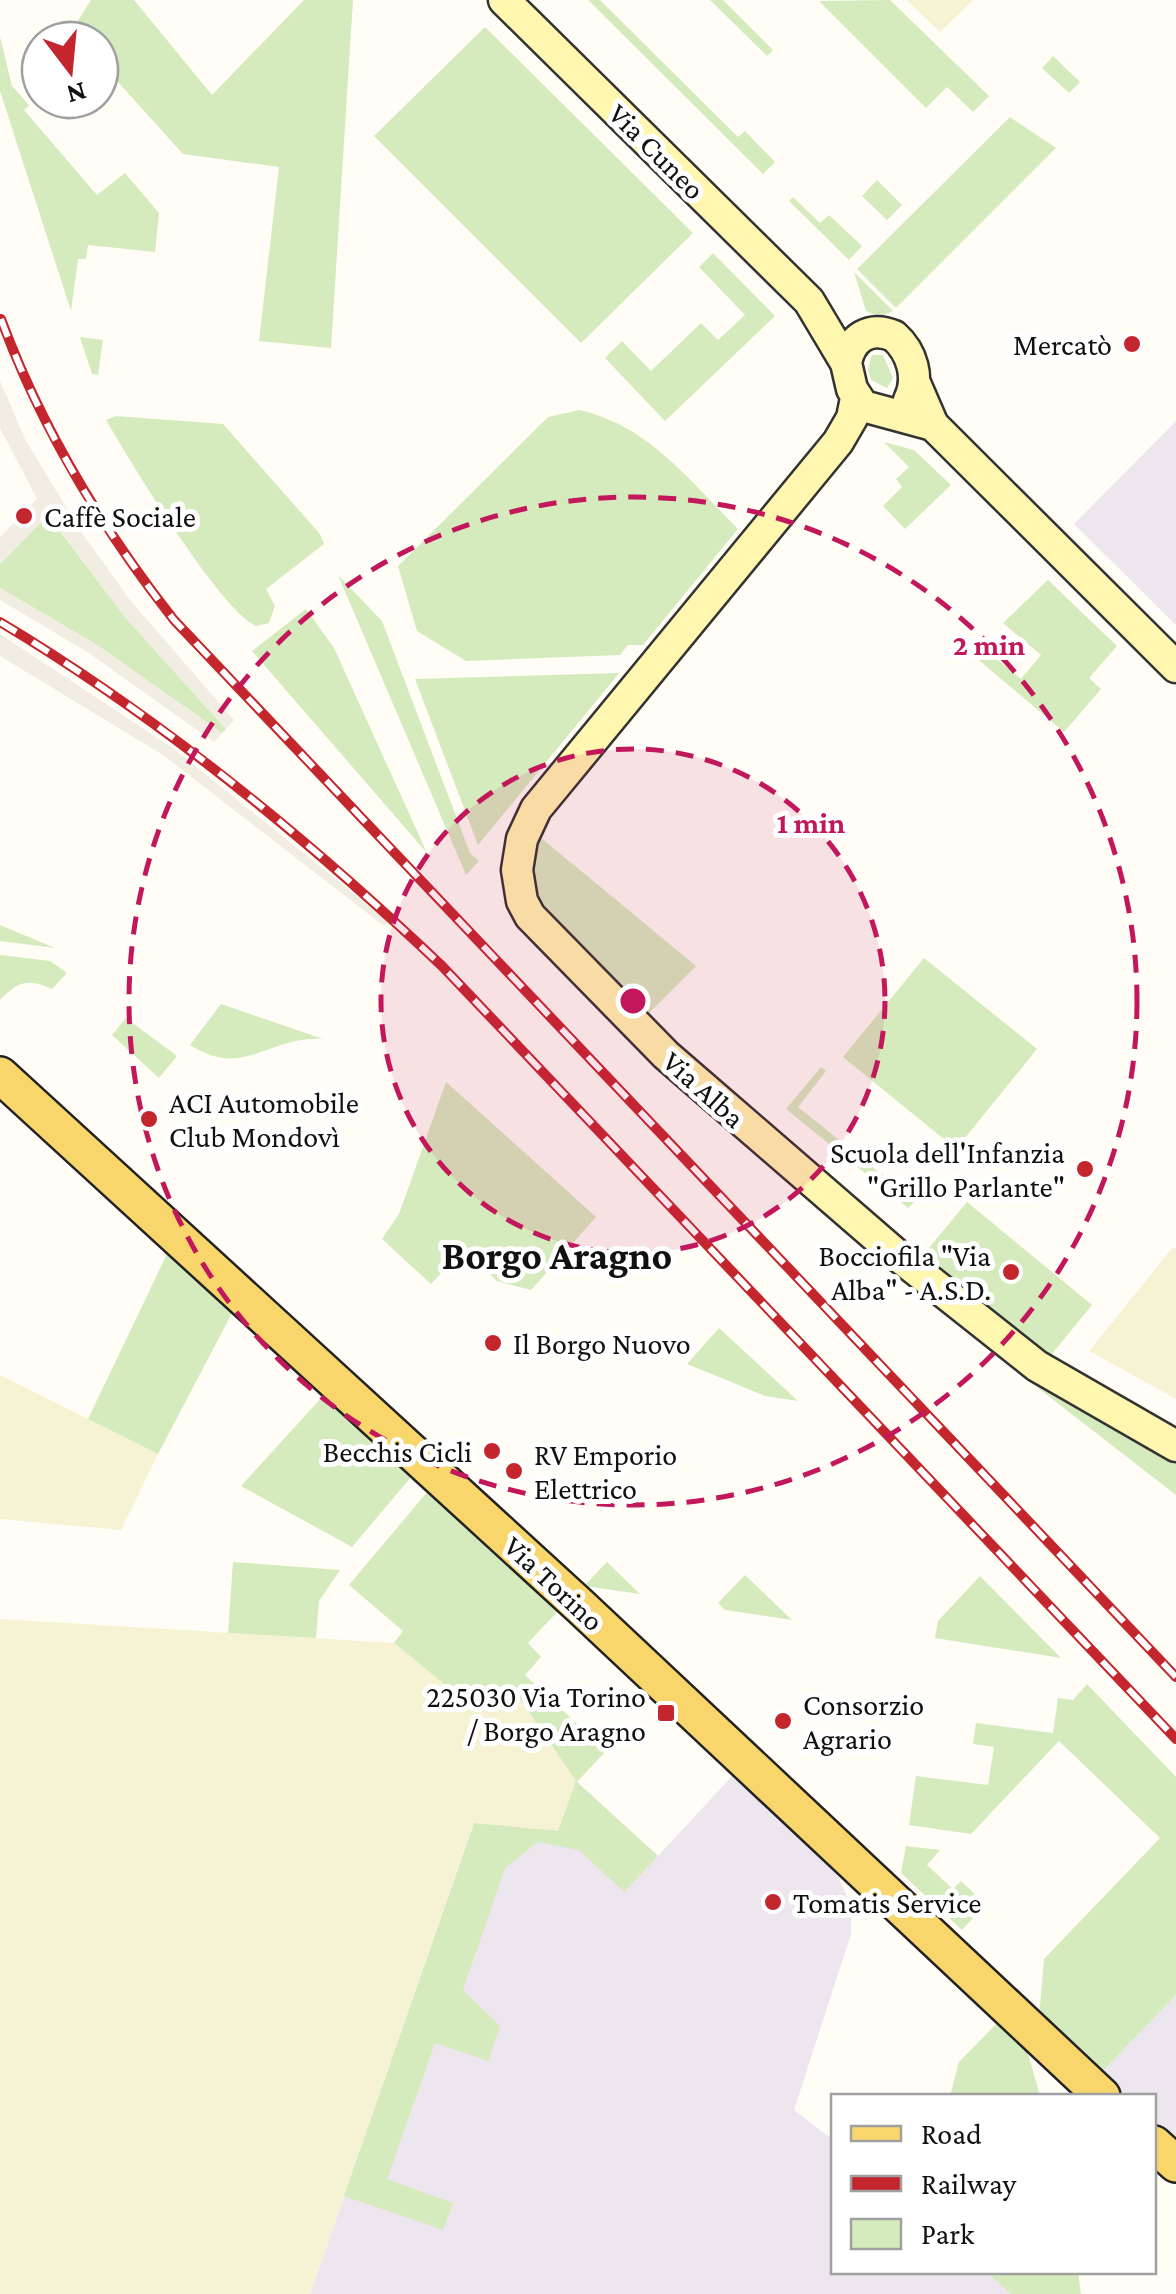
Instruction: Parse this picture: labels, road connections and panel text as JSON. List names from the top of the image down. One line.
{"streets":{"main road":["Via Torino"],"street":["Via Cuneo","Via Alba"]},"crossings":[["Via Cuneo","Via Alba"]],"districts":["Borgo Aragno"],"places":{"other":["Mercatò","Caffè Sociale","ACI Automobile Club Mondovì","Scuola dell'Infanzia \"Grillo Parlante\"","Bocciofila \"Via Alba\" - A.S.D.","Il Borgo Nuovo","Becchis Cicli","RV Emporio Elettrico","Consorzio Agrario","Tomatis Service"],"transit":["225030 Via Torino / Borgo Aragno"]},"legend":["Road","Railway","Park"],"north":"bottom","rings":["2 min","1 min"]}
